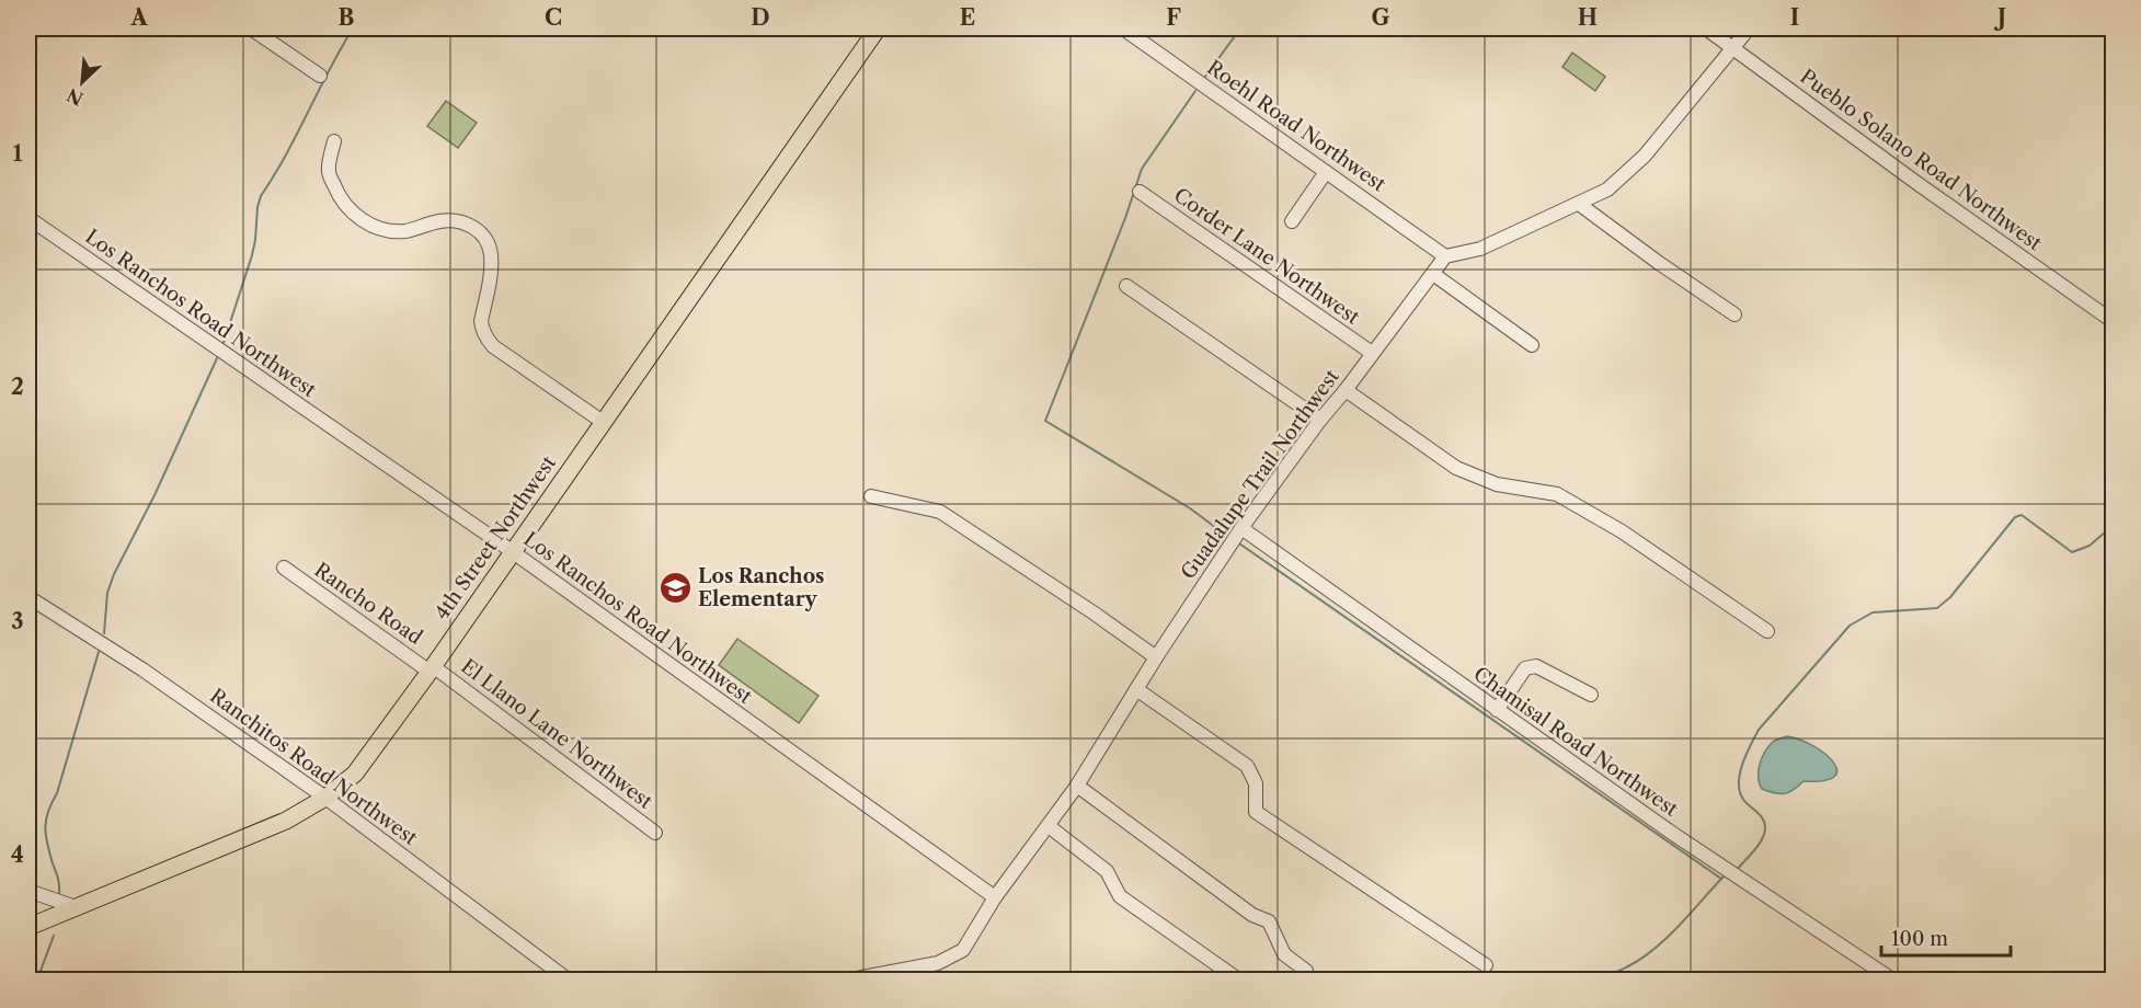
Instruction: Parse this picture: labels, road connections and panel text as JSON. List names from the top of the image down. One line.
{"streets":{"main road":["4th Street Northwest"],"street":["Roehl Road Northwest","Pueblo Solano Road Northwest","Corder Lane Northwest","Los Ranchos Road Northwest","Guadalupe Trail Northwest","Rancho Road","El Llano Lane Northwest","Chamisal Road Northwest","Ranchitos Road Northwest"]},"crossings":[["Roehl Road Northwest","Guadalupe Trail Northwest"],["Corder Lane Northwest","Guadalupe Trail Northwest"],["Los Ranchos Road Northwest","Guadalupe Trail Northwest"],["Los Ranchos Road Northwest","4th Street Northwest"],["Guadalupe Trail Northwest","Chamisal Road Northwest"],["4th Street Northwest","Rancho Road"],["4th Street Northwest","El Llano Lane Northwest"],["4th Street Northwest","Ranchitos Road Northwest"],["Rancho Road","El Llano Lane Northwest"]],"places":{"school or university":["Los Ranchos Elementary"]},"scale_bar":"100 m","north":"bottom left","grid":{"columns":["A","B","C","D","E","F","G","H","I","J"],"rows":["1","2","3","4"]}}
